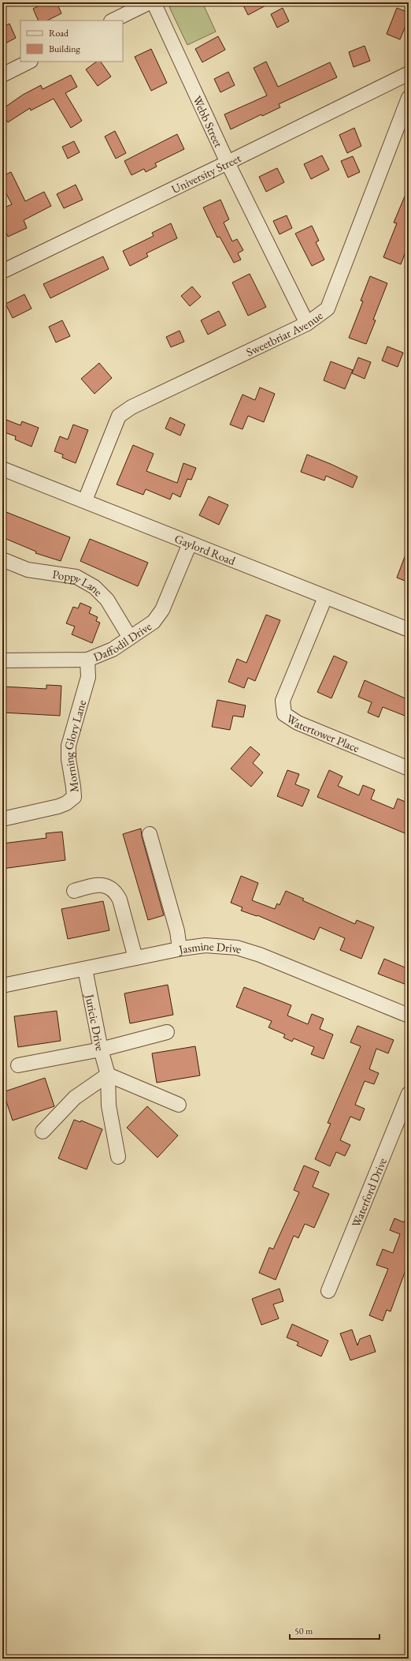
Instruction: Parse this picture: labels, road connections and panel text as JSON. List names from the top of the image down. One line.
{"streets":{"street":["Webb Street","University Street","Sweetbriar Avenue","Gaylord Road","Poppy Lane","Daffodil Drive","Watertower Place","Morning Glory Lane","Jasmine Drive","Juricic Drive","Waterford Drive"]},"crossings":[["Webb Street","University Street"],["Webb Street","Sweetbriar Avenue"],["Sweetbriar Avenue","Gaylord Road"],["Gaylord Road","Daffodil Drive"],["Gaylord Road","Watertower Place"],["Poppy Lane","Daffodil Drive"],["Daffodil Drive","Morning Glory Lane"],["Jasmine Drive","Juricic Drive"]],"legend":["Road","Building"],"scale_bar":"50 m"}
